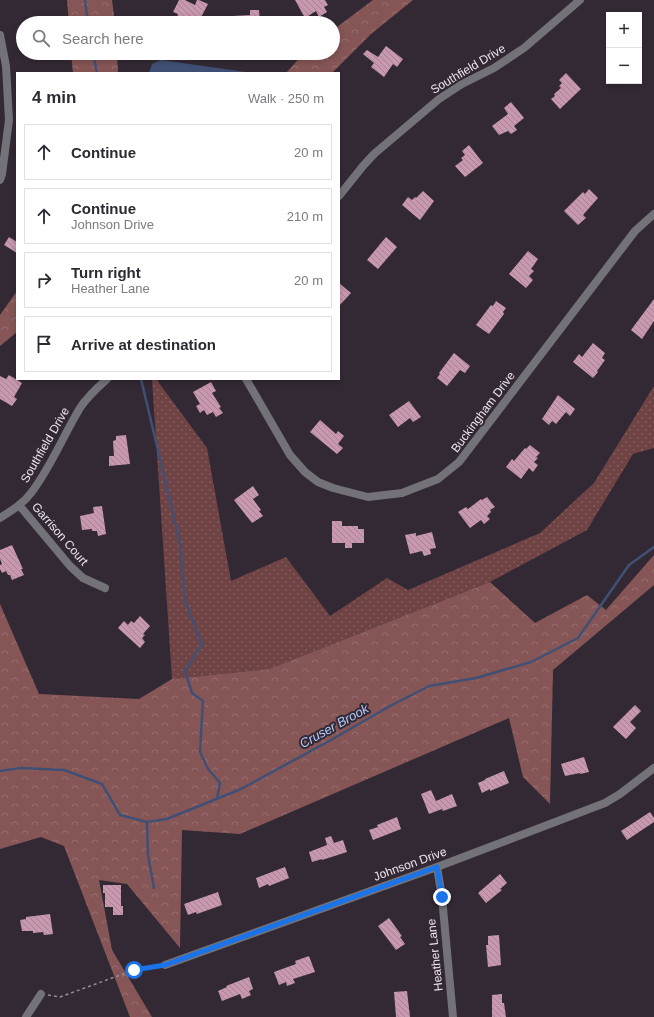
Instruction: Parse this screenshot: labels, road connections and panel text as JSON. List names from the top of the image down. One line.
{"streets":{"street":["Southfield Drive","Buckingham Drive","Garrison Court","Johnson Drive","Heather Lane"]},"crossings":[["Southfield Drive","Garrison Court"],["Johnson Drive","Heather Lane"]],"water":["Cruser Brook"],"page":{"map_buttons":["+","−"],"search":"Search here","heading":["4 min","Walk · 250 m"],"list":[["Continue","20 m"],["Continue","Johnson Drive","210 m"],["Turn right","Heather Lane","20 m"],"Arrive at destination"]}}
